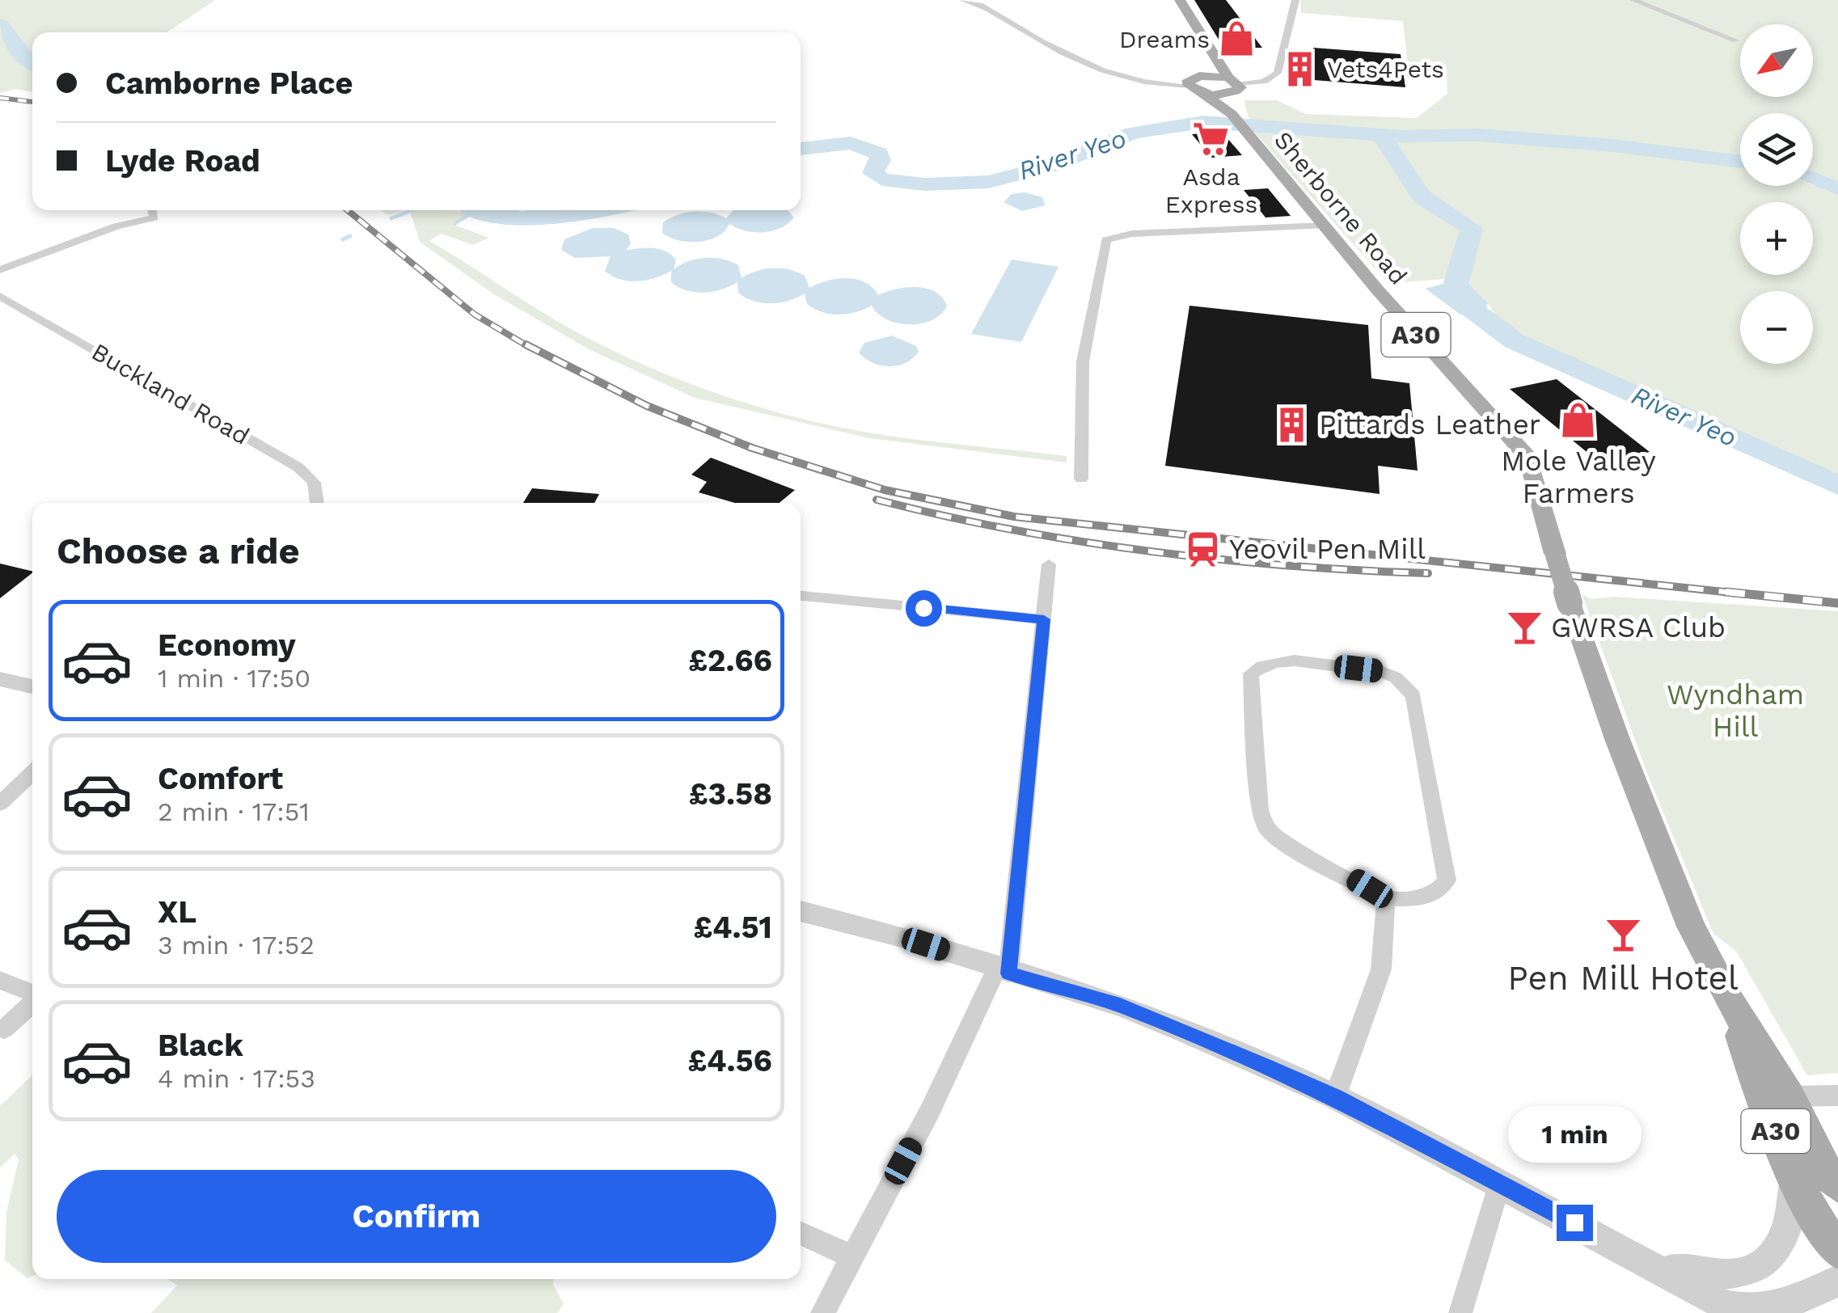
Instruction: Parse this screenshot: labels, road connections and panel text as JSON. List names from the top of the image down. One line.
{"streets":{"main road":["Sherborne Road","A30"],"street":["Buckland Road"]},"crossings":[["Sherborne Road","A30"]],"water":["River Yeo"],"parks":["Wyndham Hill"],"places":{"shop":["Dreams","Mole Valley Farmers"],"building":["Vets4Pets","Pittards Leather"],"supermarket":["Asda Express"],"station":["Yeovil Pen Mill"],"bar":["GWRSA Club","Pen Mill Hotel"]},"north":"bottom left","page":{"map_buttons":["+","−"],"banner":["Camborne Place","Lyde Road"],"heading":"Choose a ride","list":[{"name":"Economy","note":"1 min · 17:50","value":"£2.66"},{"name":"Comfort","note":"2 min · 17:51","value":"£3.58"},{"name":"XL","note":"3 min · 17:52","value":"£4.51"},{"name":"Black","note":"4 min · 17:53","value":"£4.56"}],"bubble":"1 min","buttons":"Confirm"}}
